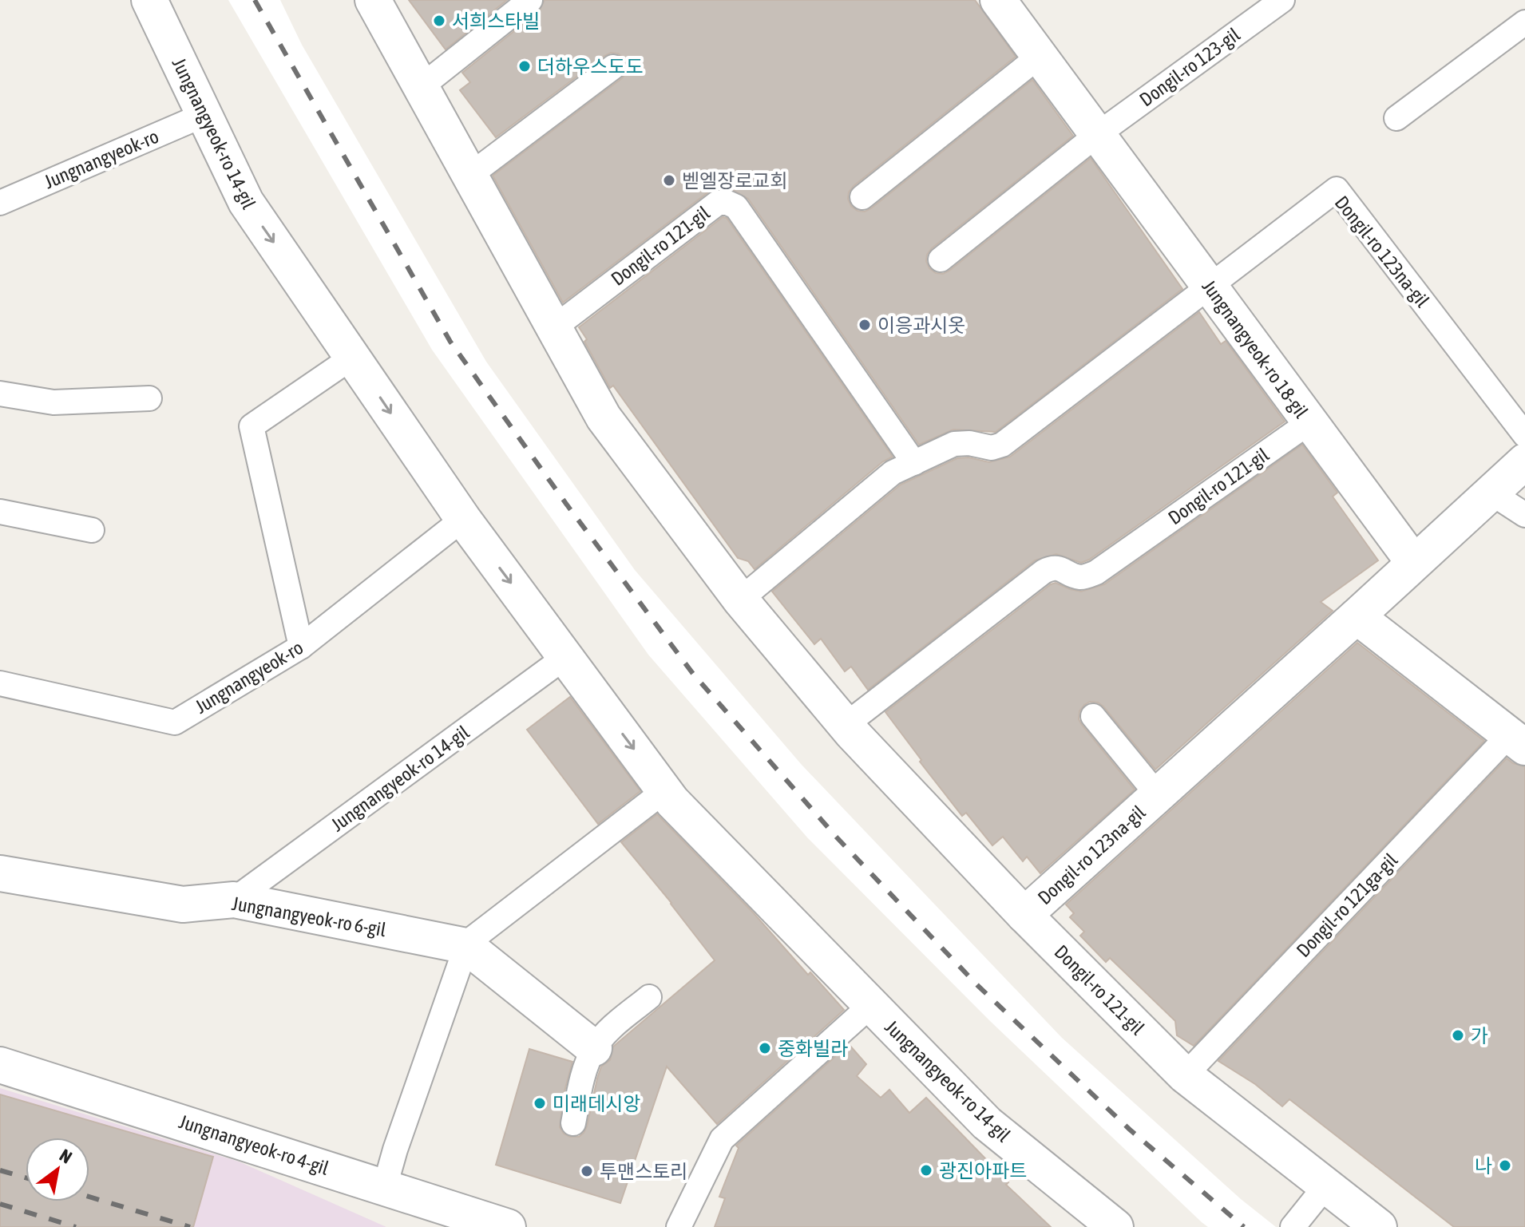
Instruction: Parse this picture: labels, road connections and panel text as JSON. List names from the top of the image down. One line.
{"streets":{"street":["Jungnangyeok-ro 14-gil","Dongil-ro 121-gil","Dongil-ro 123na-gil","Jungnangyeok-ro 18-gil","Dongil-ro 121ga-gil","Jungnangyeok-ro 6-gil","Jungnangyeok-ro 4-gil"],"lane":["Dongil-ro 123-gil","Jungnangyeok-ro"]},"crossings":[["Dongil-ro 123-gil","Jungnangyeok-ro 18-gil"],["Jungnangyeok-ro 14-gil","Jungnangyeok-ro"],["Jungnangyeok-ro 14-gil","Jungnangyeok-ro 6-gil"],["Dongil-ro 121-gil","Dongil-ro 123na-gil"],["Dongil-ro 121-gil","Jungnangyeok-ro 18-gil"],["Dongil-ro 121-gil","Dongil-ro 121ga-gil"],["Dongil-ro 123na-gil","Jungnangyeok-ro 18-gil"],["Dongil-ro 123na-gil","Dongil-ro 121ga-gil"]],"one_way":["Jungnangyeok-ro 14-gil"],"places":["서희스타빌","더하우스도도","벧엘장로교회","이응과시옷","가","중화빌라","미래데시앙","나","광진아파트","투맨스토리"],"north":"top right"}
